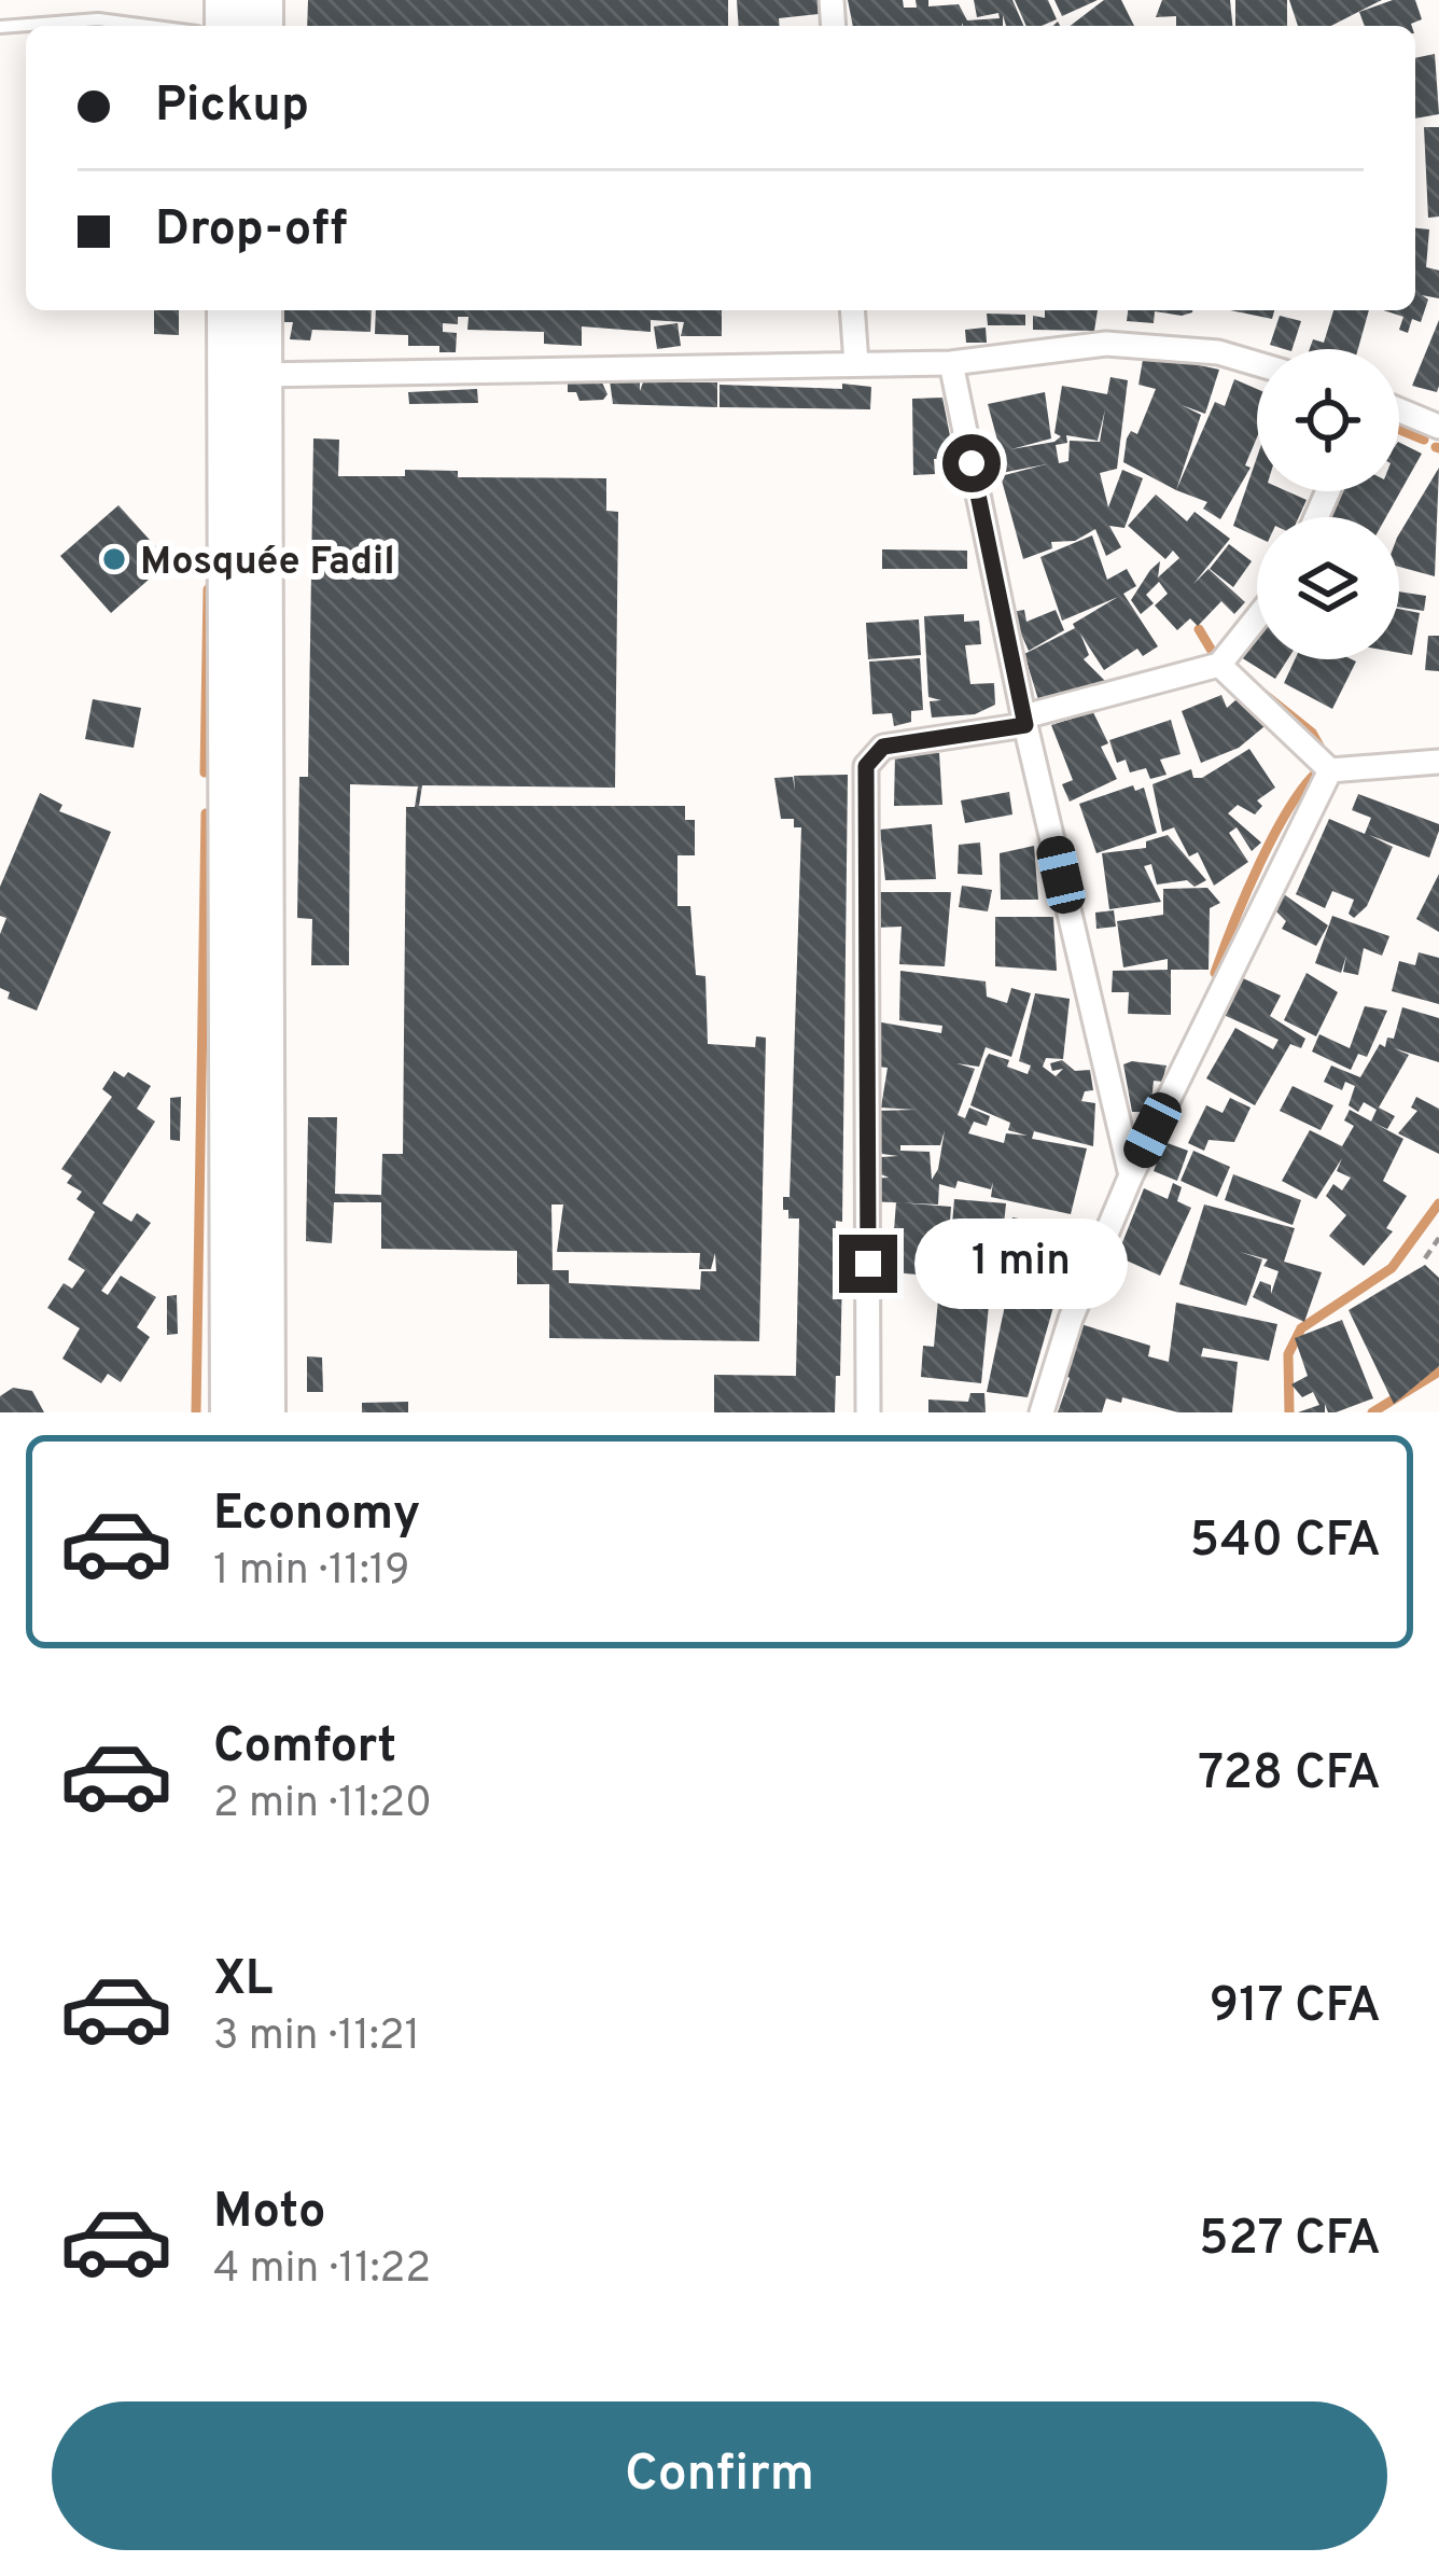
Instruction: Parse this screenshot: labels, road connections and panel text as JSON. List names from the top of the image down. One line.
{"places":["Mosquée Fadil"],"page":{"banner":["Pickup","Drop-off"],"bubble":"1 min","list":[{"name":"Economy","note":"1 min · 11:19","value":"540 CFA"},{"name":"Comfort","note":"2 min · 11:20","value":"728 CFA"},{"name":"XL","note":"3 min · 11:21","value":"917 CFA"},{"name":"Moto","note":"4 min · 11:22","value":"527 CFA"}],"buttons":"Confirm"}}
